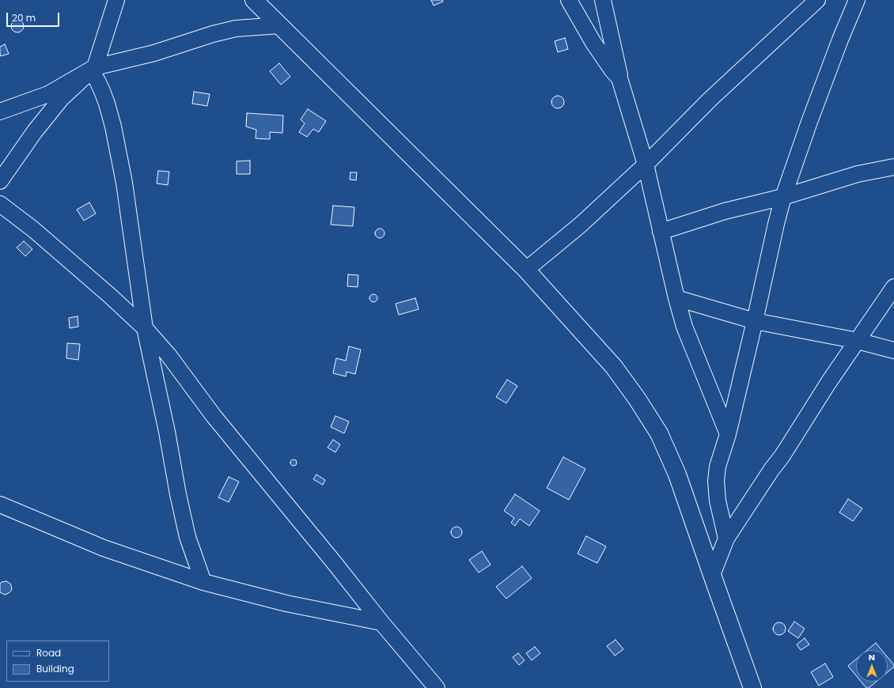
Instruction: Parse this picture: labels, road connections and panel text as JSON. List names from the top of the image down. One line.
{"legend":["Road","Building"],"scale_bar":"20 m","north":"top"}
